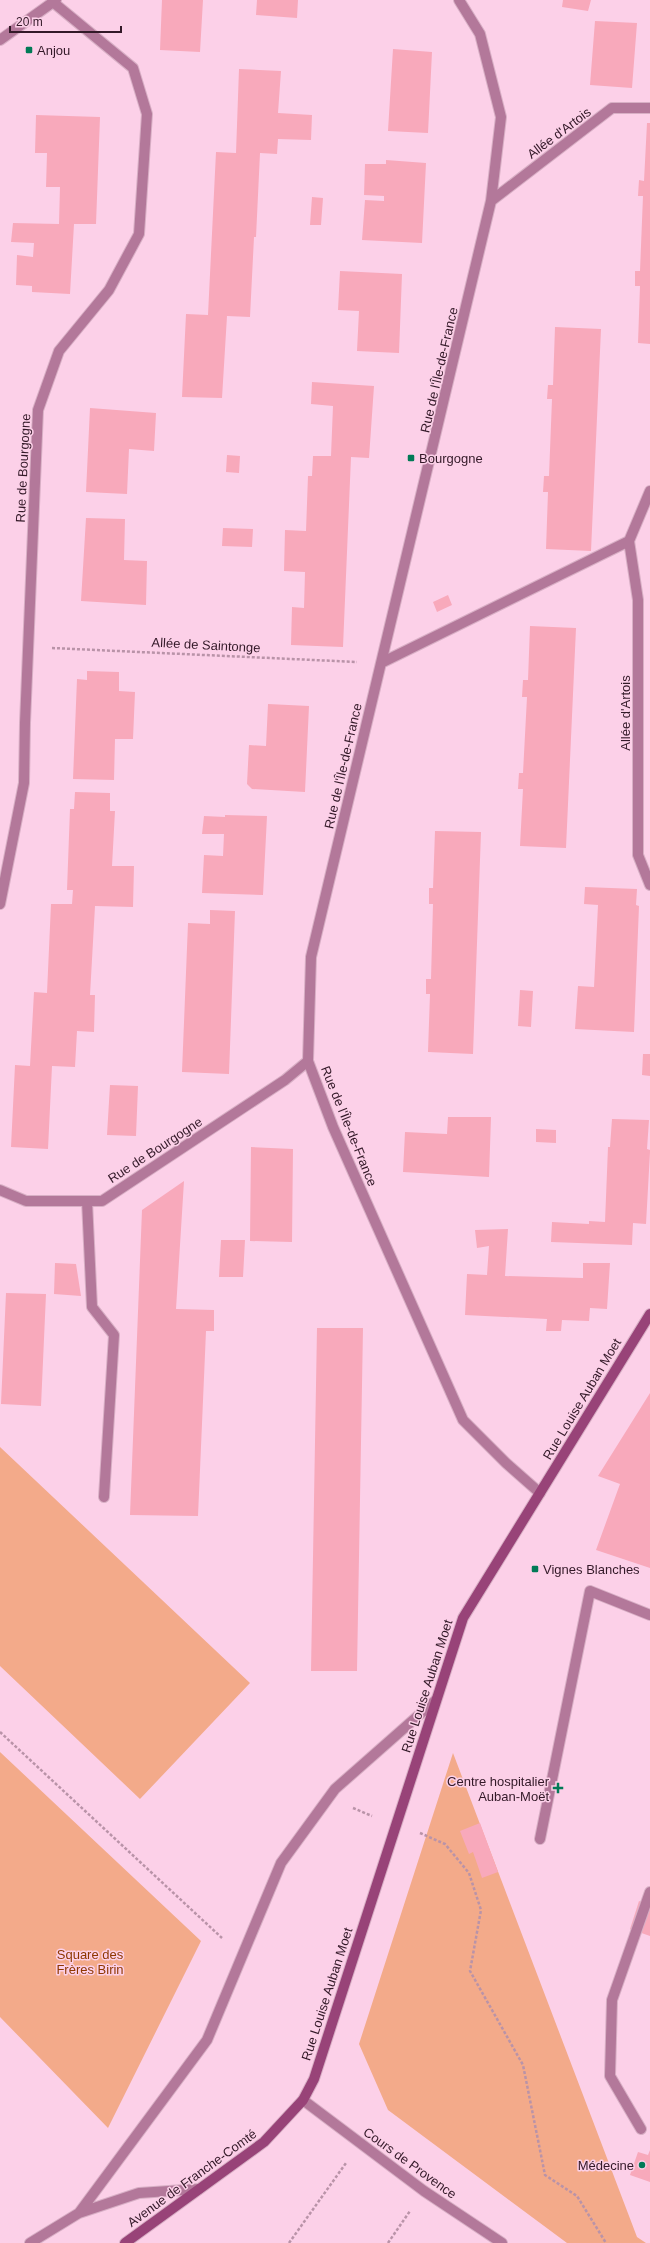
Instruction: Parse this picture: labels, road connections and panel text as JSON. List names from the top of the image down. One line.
{"streets":{"street":["Allée d'Artois","Rue de l'Île-de-France","Rue de Bourgogne","Rue Louise Auban Moet","Cours de Provence","Avenue de Franche-Comté"],"path":["Allée de Saintonge"]},"crossings":[["Allée d'Artois","Rue de l'Île-de-France"],["Rue de l'Île-de-France","Rue de Bourgogne"],["Rue de l'Île-de-France","Allée de Saintonge"],["Rue de l'Île-de-France","Rue Louise Auban Moet"],["Rue de Bourgogne","Allée de Saintonge"],["Rue Louise Auban Moet","Cours de Provence"],["Rue Louise Auban Moet","Avenue de Franche-Comté"],["Cours de Provence","Avenue de Franche-Comté"]],"parks":["Square des Frères Birin"],"places":{"transit":["Anjou","Bourgogne","Vignes Blanches"],"health":["Centre hospitalier Auban-Moët"],"other":["Médecine"]},"scale_bar":"20 m"}
